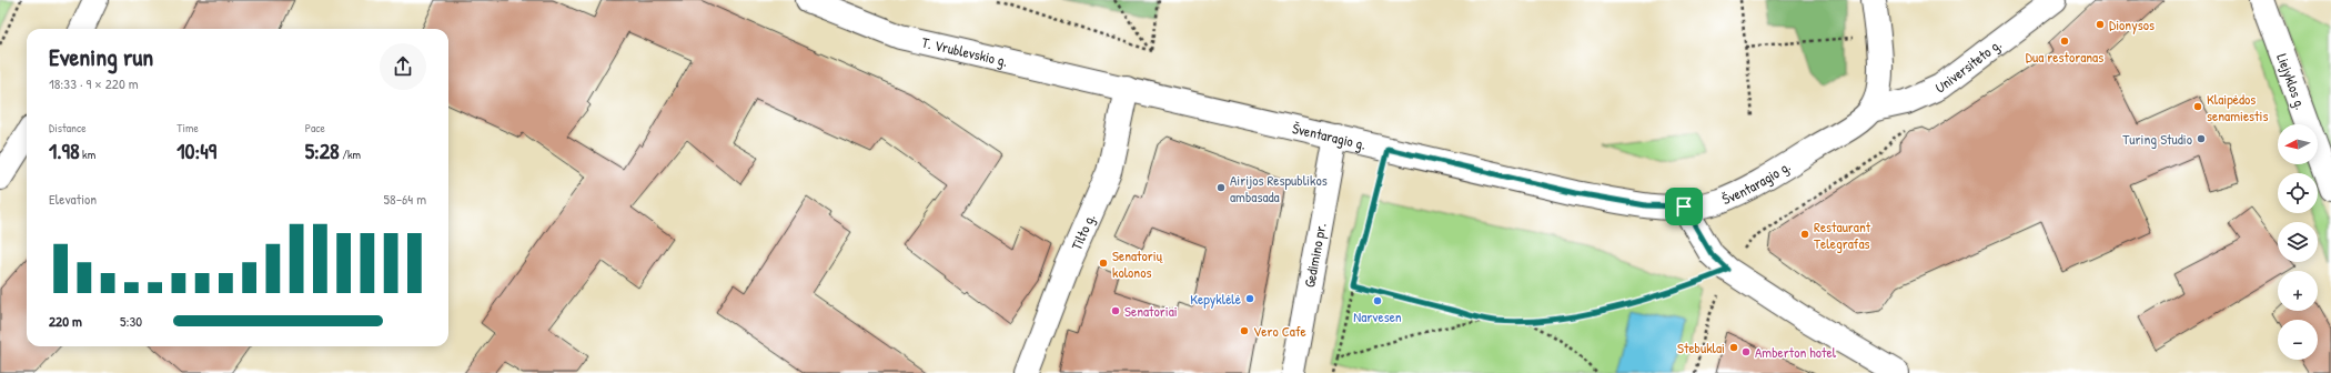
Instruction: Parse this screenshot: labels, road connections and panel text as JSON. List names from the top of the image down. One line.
{"streets":{"main road":["T. Vrublevskio g.","Universiteto g.","Liejyklos g.","Šventaragio g.","Tilto g.","Gedimino pr."]},"crossings":[["T. Vrublevskio g.","Šventaragio g."],["T. Vrublevskio g.","Tilto g."],["Universiteto g.","Šventaragio g."],["Šventaragio g.","Tilto g."],["Šventaragio g.","Gedimino pr."]],"places":["Dionysos","Dua restoranas","Klaipėdos senamiestis","Turing Studio","Airijos Respublikos ambasada","Restaurant Telegrafas","Senatorių kolonos","Kepyklėlė","Narvesen","Senatoriai","Vero Cafe","Stebuklai","Amberton hotel"],"north":"left","page":{"heading":["Evening run","18:33 · 9 × 220 m"],"stats":[["Distance","1.98 km"],["Time","10:49"],["Pace","5:28 /km"]],"map_buttons":["+","−"],"chart":["Elevation","58–64 m"],"list":[{"name":"220 m","note":"5:30"}]}}
